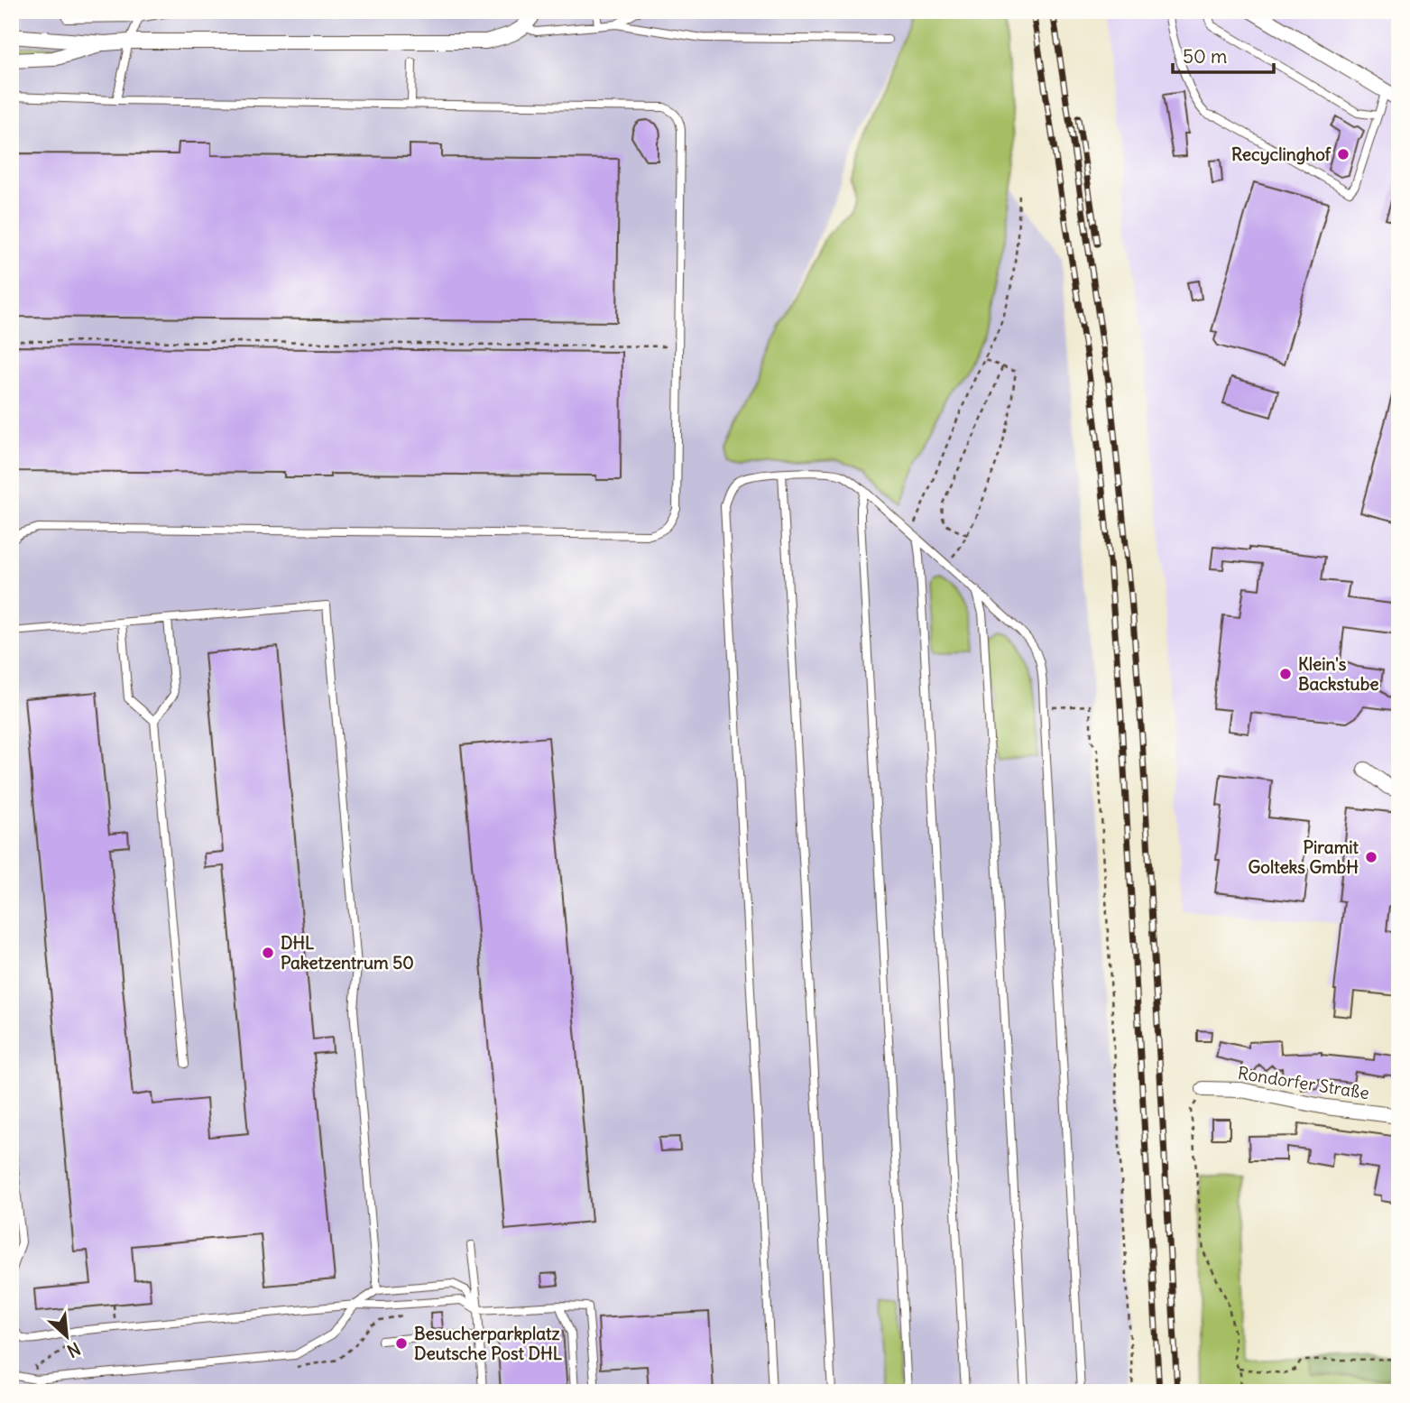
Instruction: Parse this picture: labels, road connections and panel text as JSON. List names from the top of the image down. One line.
{"streets":{"street":["Rondorfer Straße"]},"places":["Recyclinghof","Klein's Backstube","Piramit Golteks GmbH","DHL Paketzentrum 50","Besucherparkplatz Deutsche Post DHL"],"scale_bar":"50 m","north":"bottom right"}
